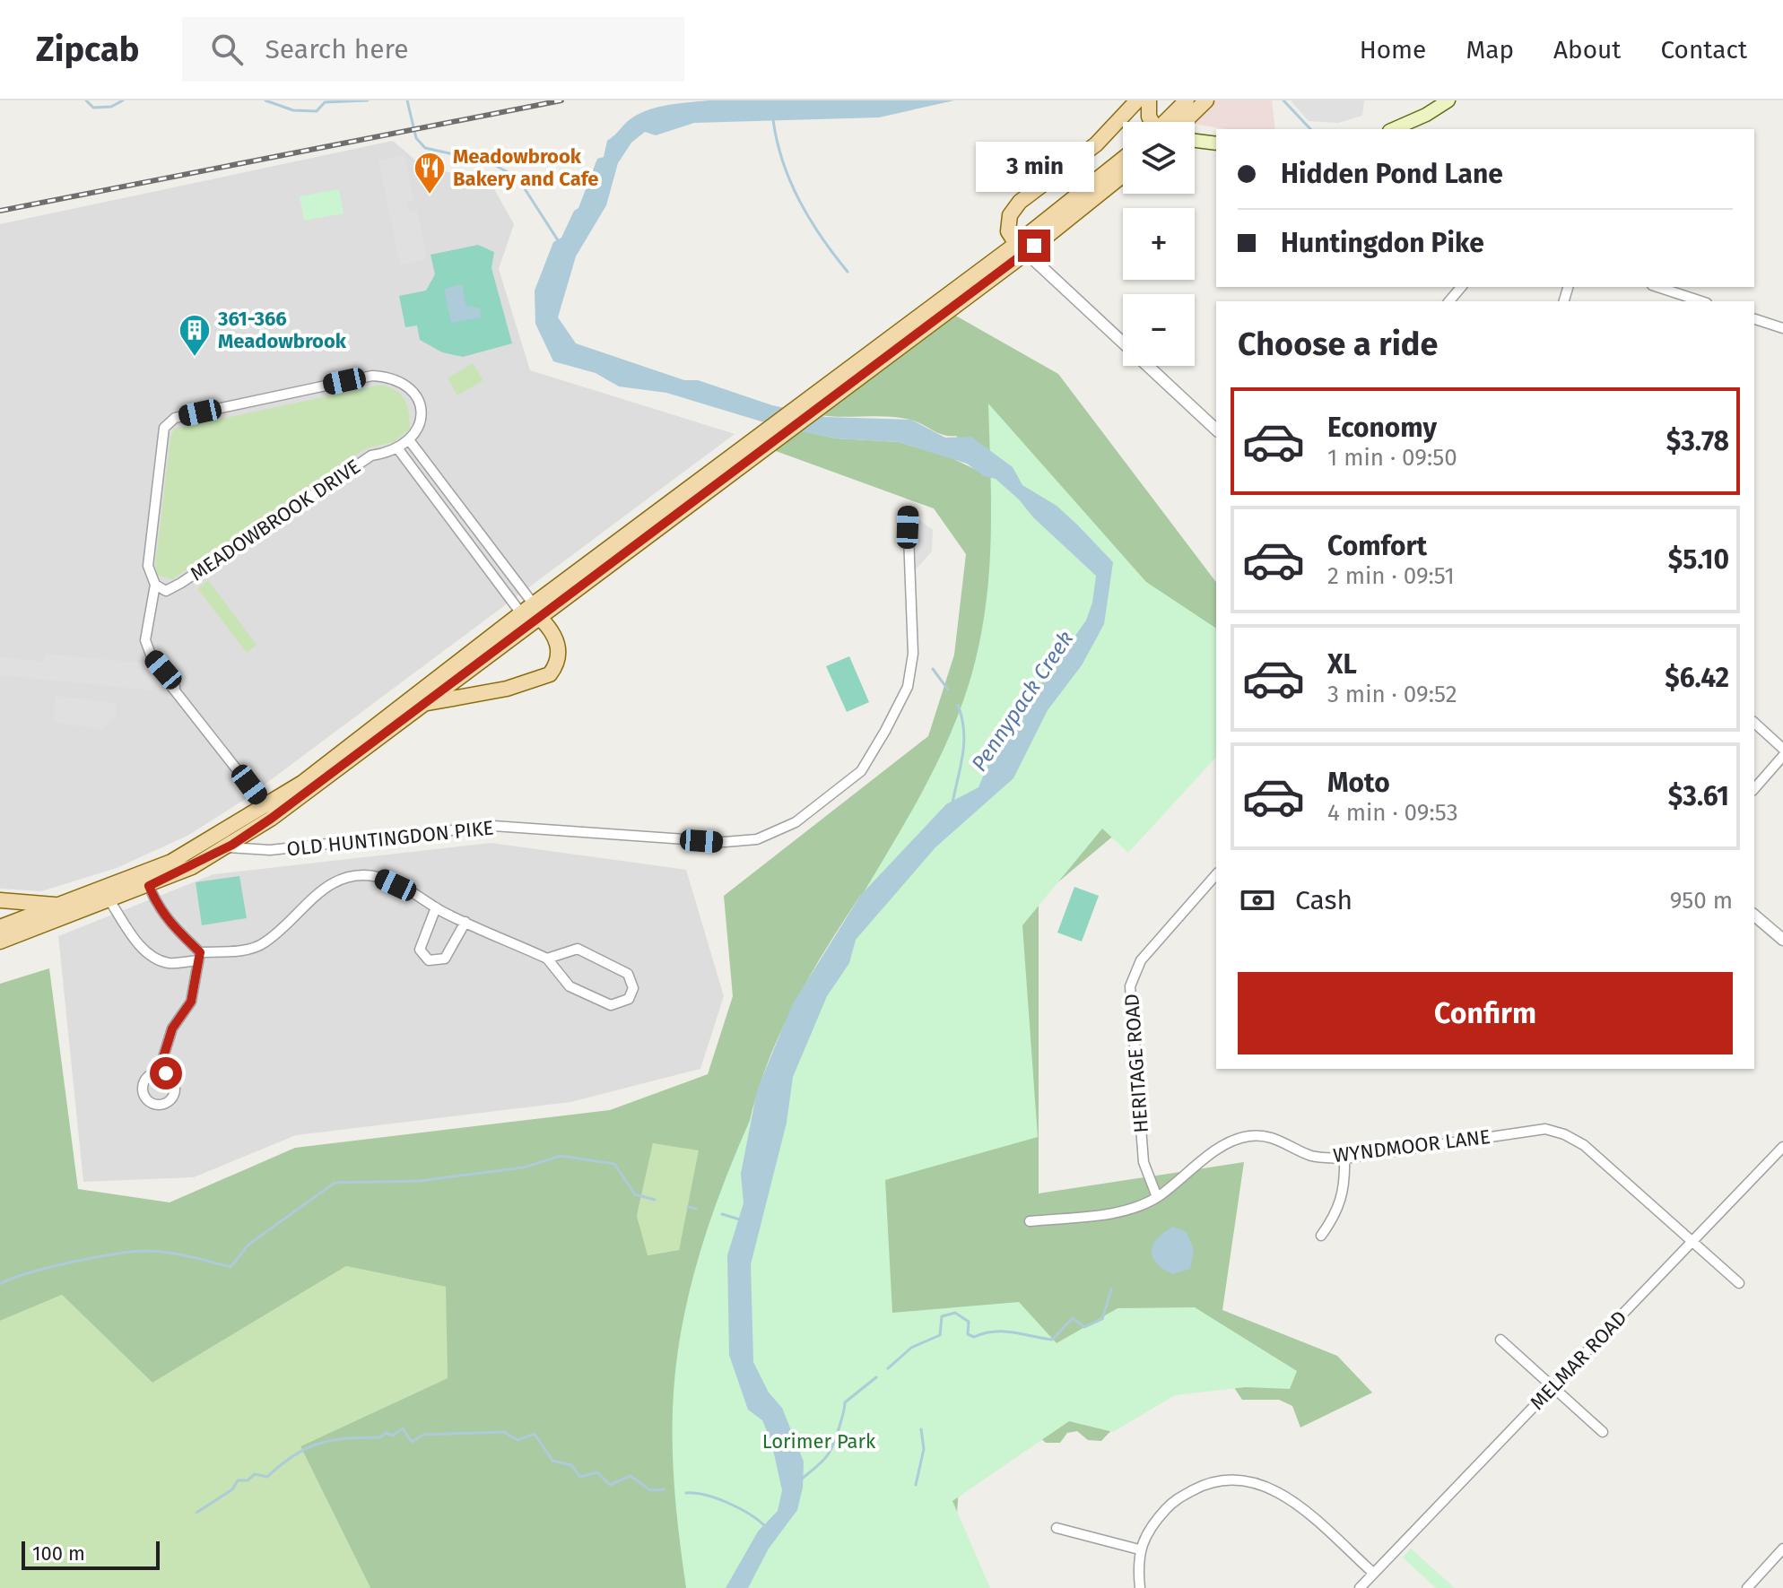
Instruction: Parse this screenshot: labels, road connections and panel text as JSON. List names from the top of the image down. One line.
{"streets":{"street":["MEADOWBROOK DRIVE","OLD HUNTINGDON PIKE","HERITAGE ROAD","WYNDMOOR LANE","MELMAR ROAD"]},"crossings":[["HERITAGE ROAD","WYNDMOOR LANE"],["WYNDMOOR LANE","MELMAR ROAD"]],"water":["Pennypack Creek"],"parks":["Lorimer Park"],"places":{"restaurant":["Meadowbrook Bakery and Cafe"],"building":["361-366 Meadowbrook"]},"scale_bar":"100 m","page":{"header":"Zipcab","search":"Search here","nav":["Home","Map","About","Contact"],"map_buttons":["+","−"],"banner":["Hidden Pond Lane","Huntingdon Pike"],"bubble":"3 min","heading":"Choose a ride","list":[{"name":"Economy","note":"1 min · 09:50","value":"$3.78"},{"name":"Comfort","note":"2 min · 09:51","value":"$5.10"},{"name":"XL","note":"3 min · 09:52","value":"$6.42"},{"name":"Moto","note":"4 min · 09:53","value":"$3.61"}],"pay":["Cash","950 m"],"buttons":"Confirm","scale":"100 m"}}
